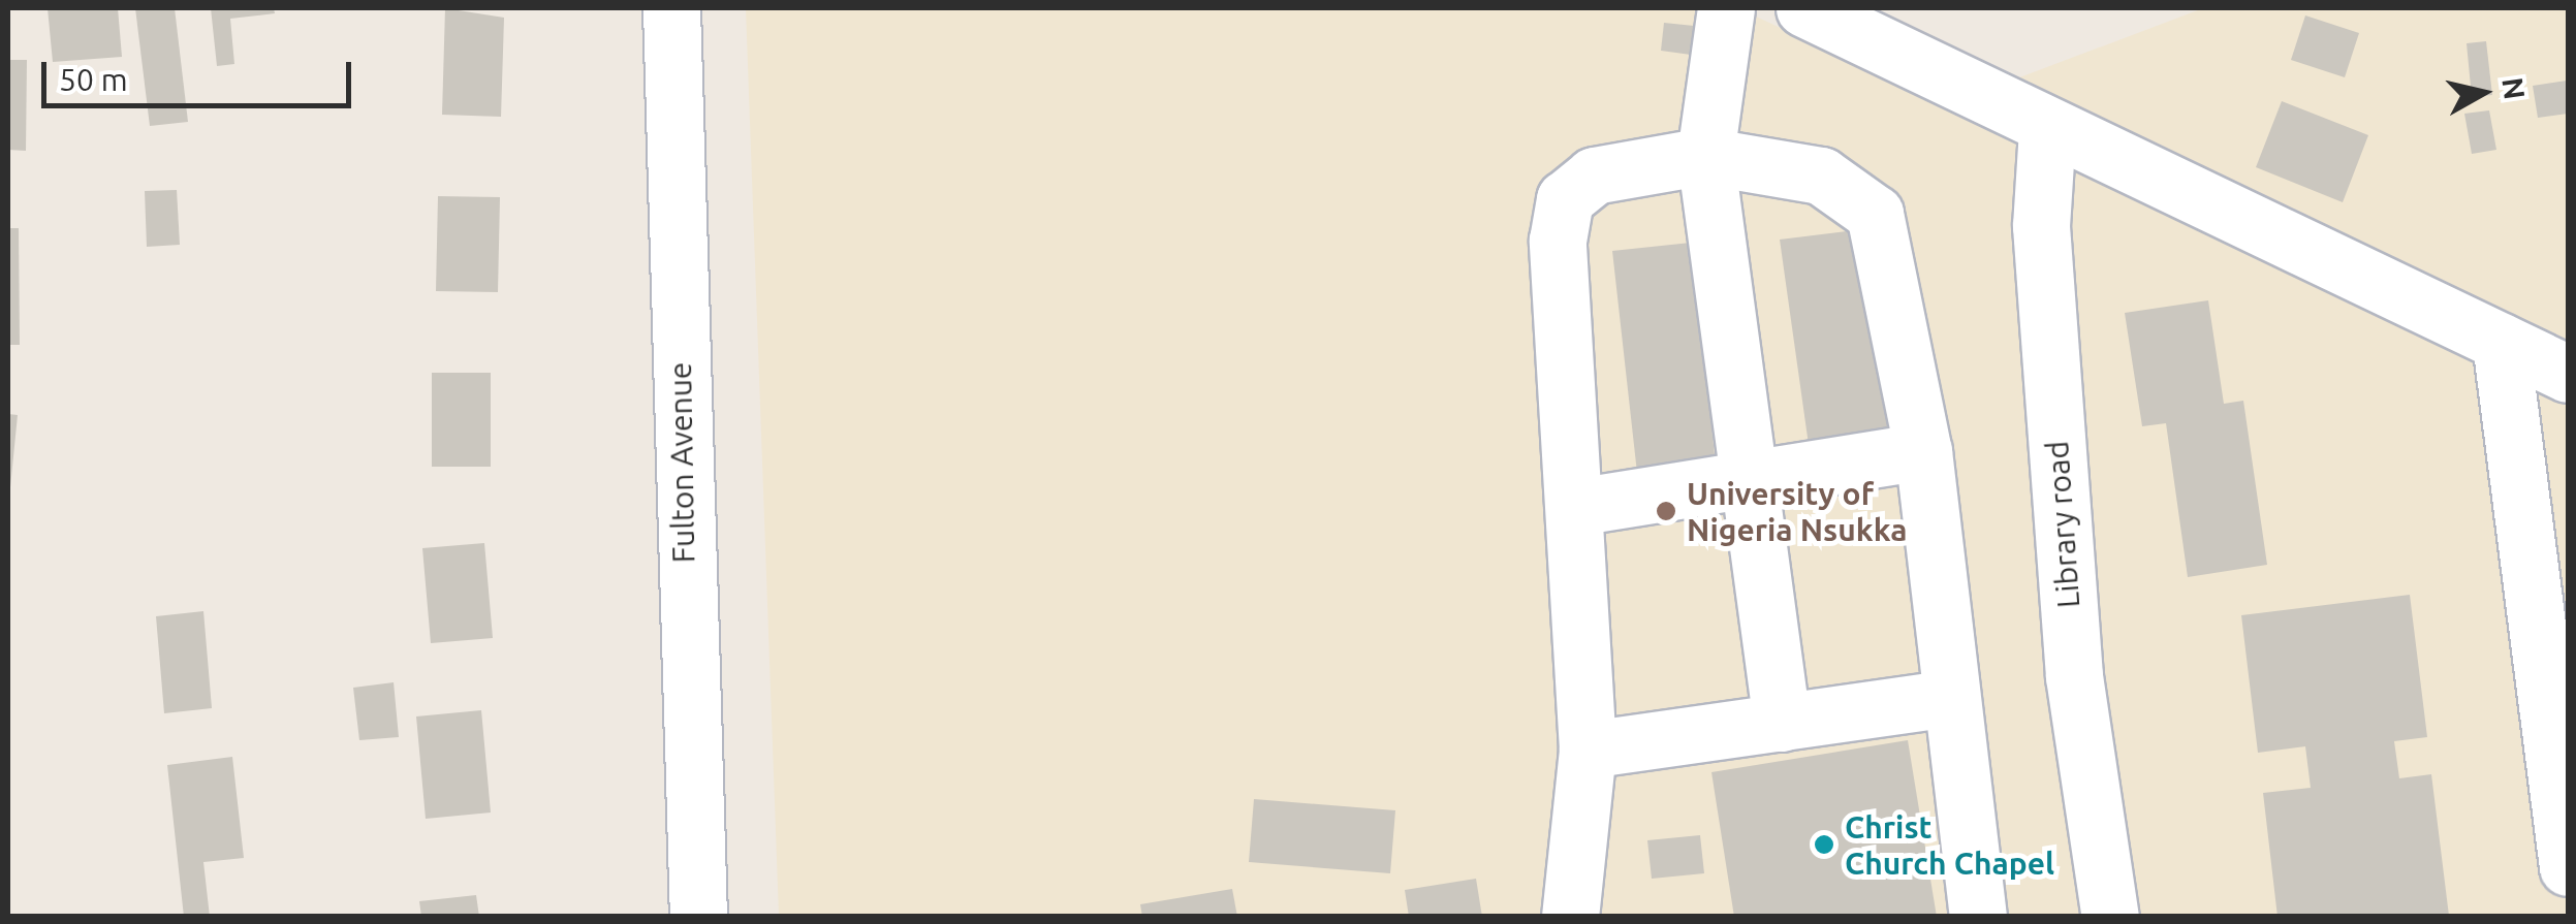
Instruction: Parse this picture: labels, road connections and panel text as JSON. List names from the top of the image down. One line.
{"streets":{"street":["Fulton Avenue","Library road"]},"places":["University of Nigeria Nsukka","Christ Church Chapel"],"scale_bar":"50 m","north":"right"}
